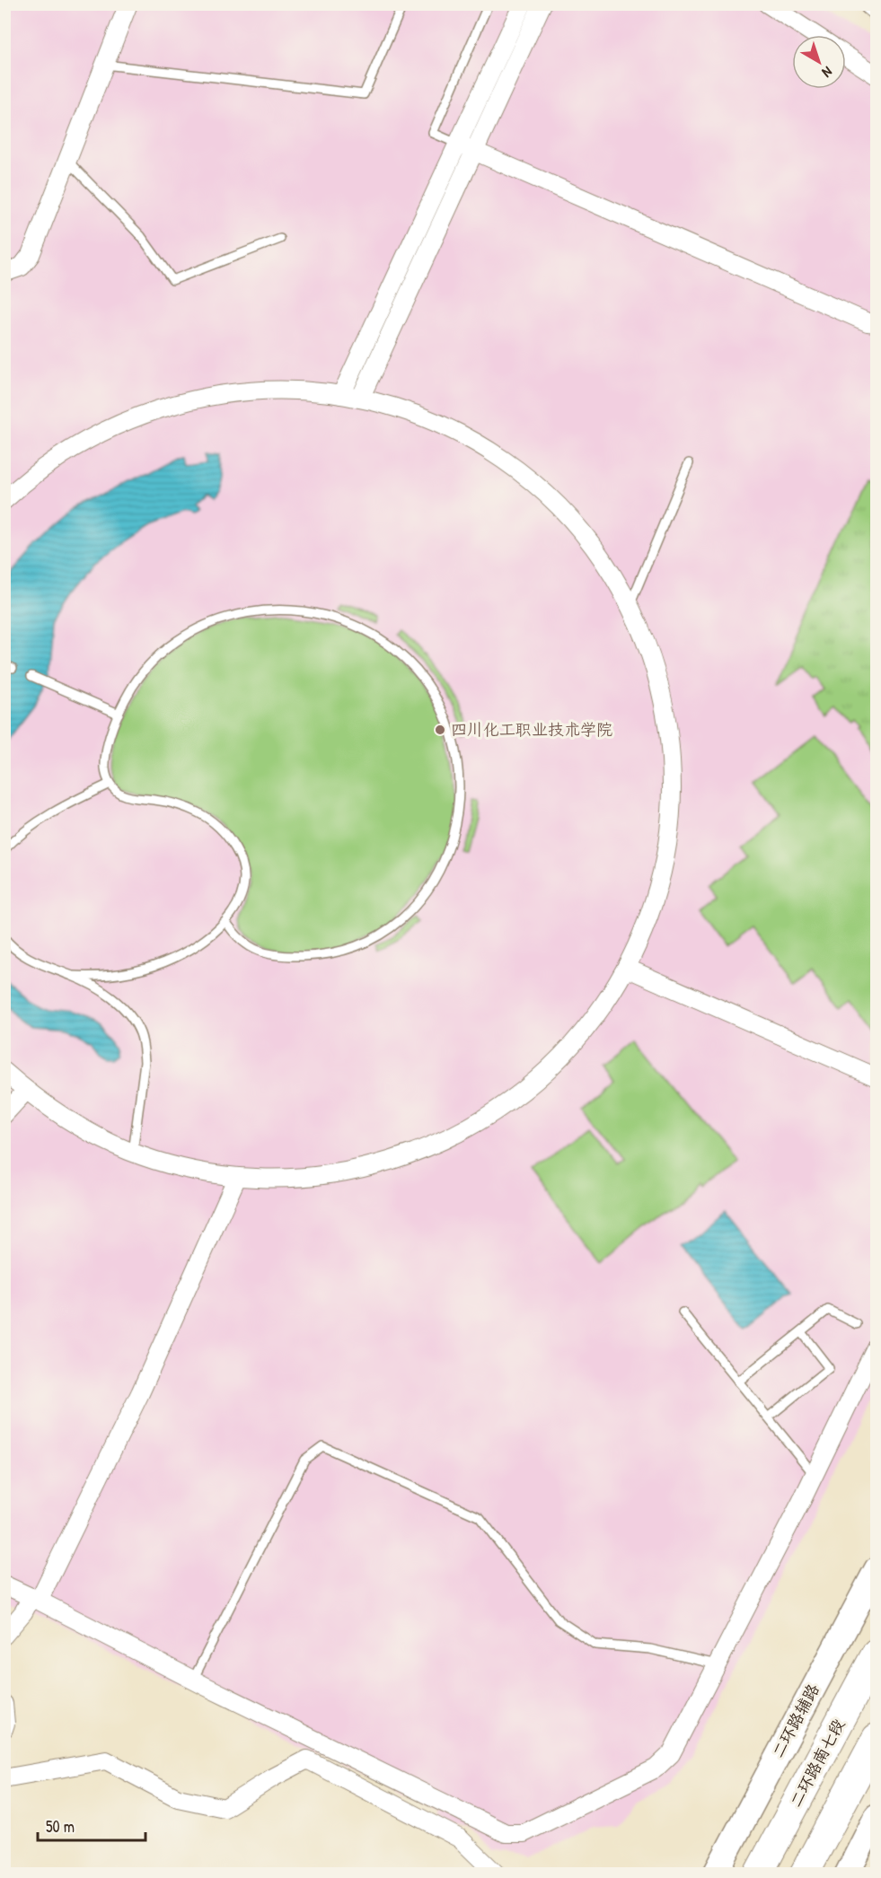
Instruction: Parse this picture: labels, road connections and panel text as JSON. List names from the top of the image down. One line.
{"streets":{"highway":["二环路南七段"],"main road":["二环路辅路"]},"places":["四川化工职业技术学院"],"scale_bar":"50 m","north":"bottom right"}
